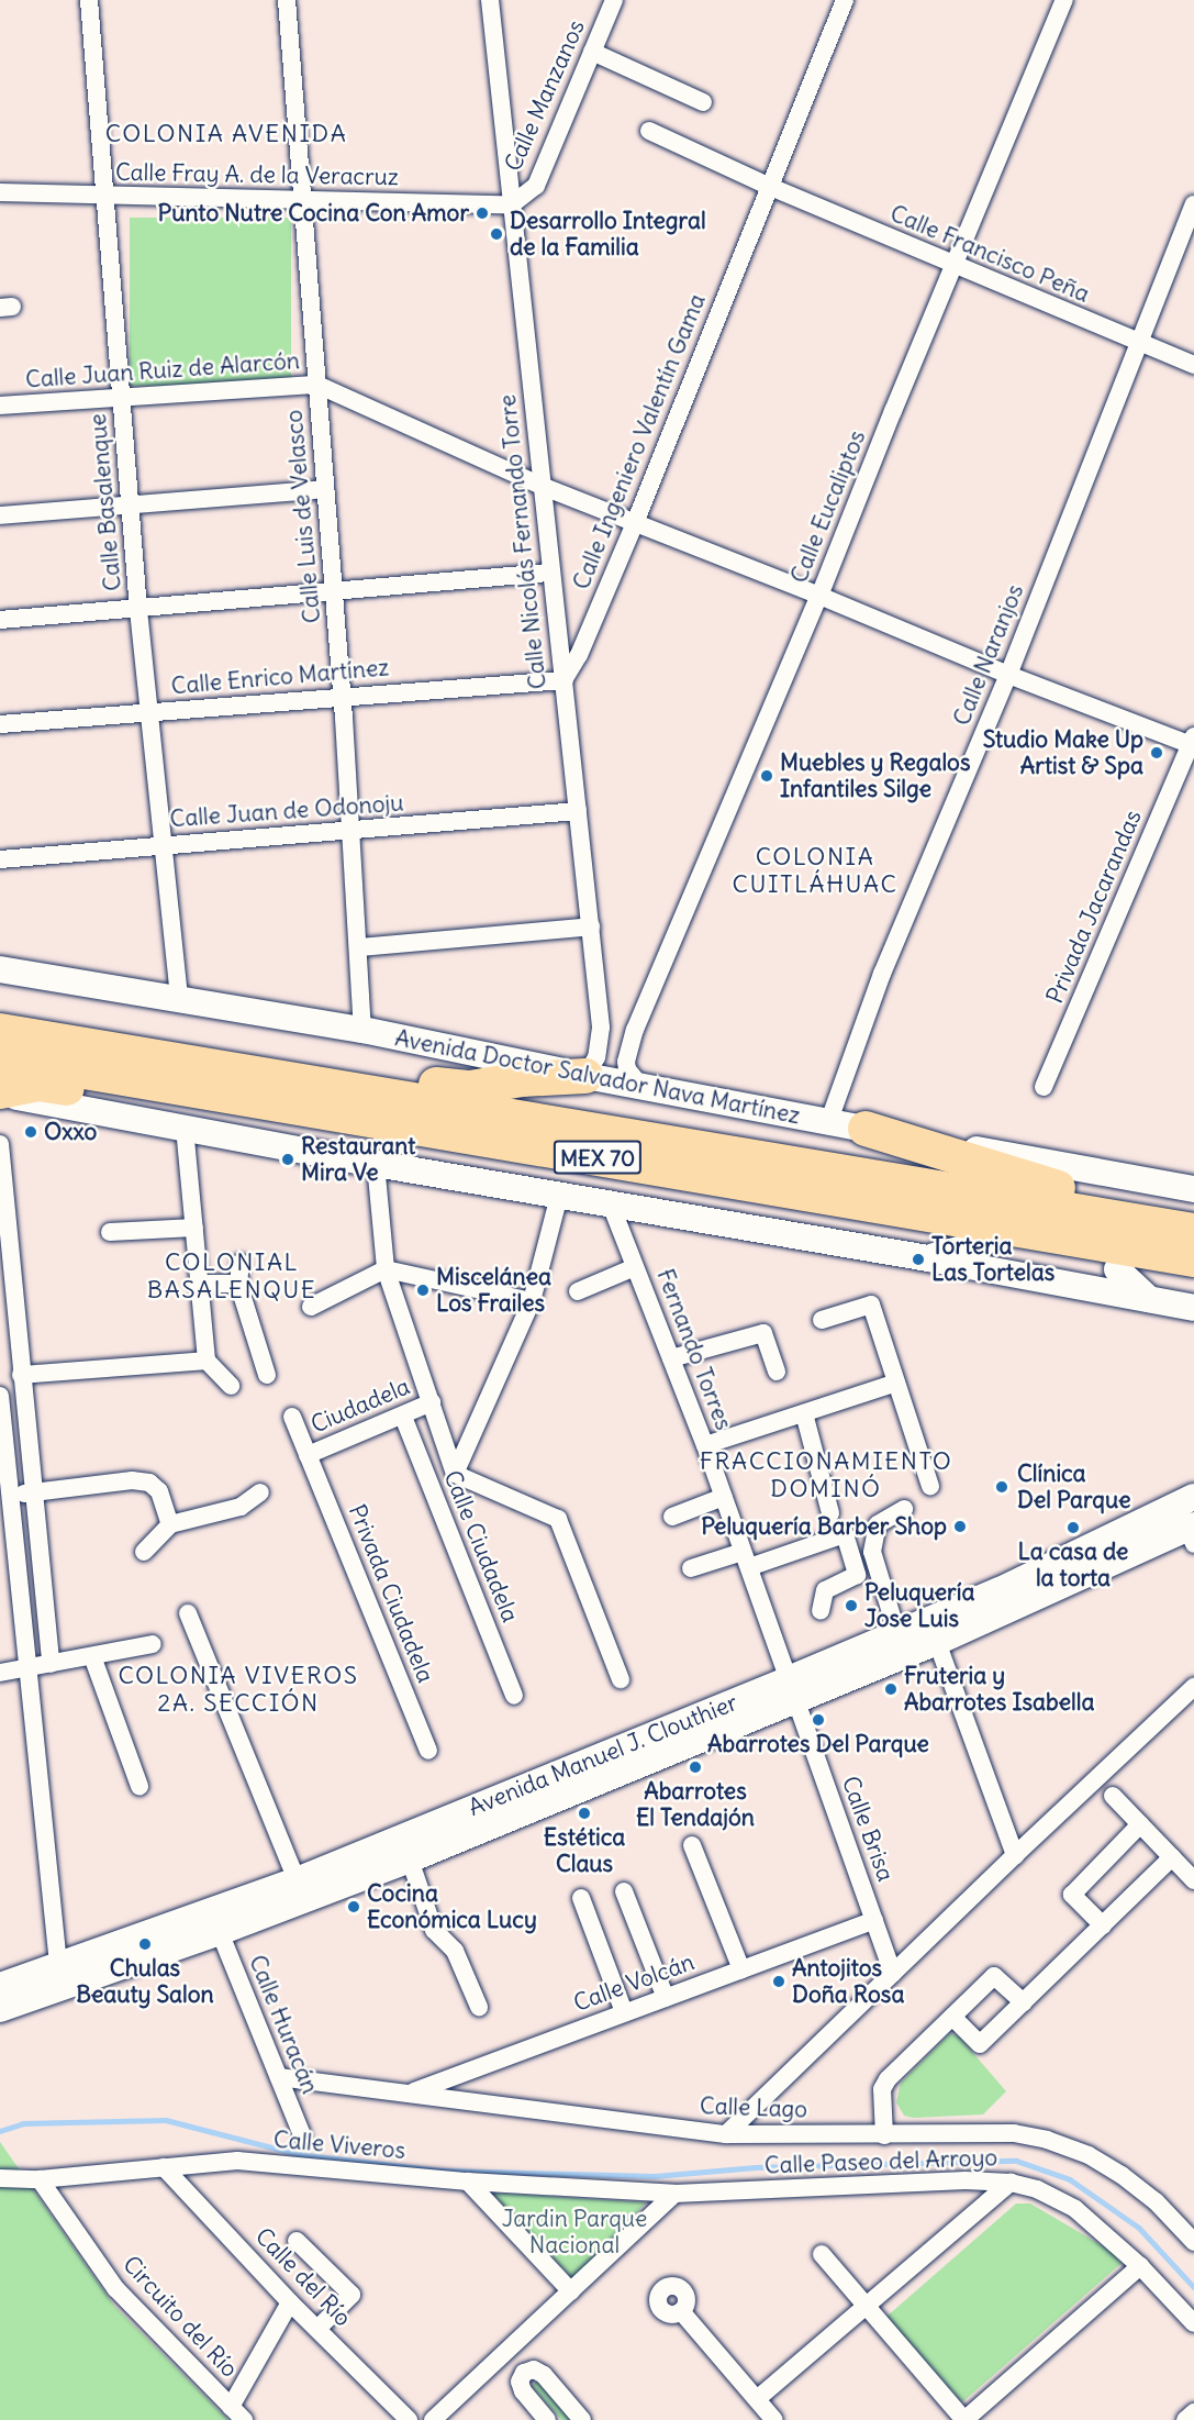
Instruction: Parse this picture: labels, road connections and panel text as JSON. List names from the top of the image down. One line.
{"streets":{"highway":["Avenida Doctor Salvador Nava Martínez","MEX 70"],"main road":["Avenida Manuel J. Clouthier"],"street":["Calle Manzanos","Calle Fray A. de la Veracruz","Calle Francisco Peña","Calle Juan Ruiz de Alarcón","Calle Ingeniero Valentín Gama","Calle Basalenque","Calle Eucaliptos","Calle Luis de Velasco","Calle Nicolás Fernando Torre","Calle Naranjos","Calle Enrico Martínez","Calle Juan de Odonoju","Privada Jacarandas","Fernando Torres","Ciudadela","Calle Ciudadela","Privada Ciudadela","Calle Brisa","Calle Volcán","Calle Huracán","Calle Lago","Calle Viveros","Calle Paseo del Arroyo","Calle del Río","Circuito del Río"]},"crossings":[["Calle Manzanos","Calle Fray A. de la Veracruz"],["Calle Manzanos","Calle Nicolás Fernando Torre"],["Calle Fray A. de la Veracruz","Calle Basalenque"],["Calle Fray A. de la Veracruz","Calle Luis de Velasco"],["Calle Fray A. de la Veracruz","Calle Nicolás Fernando Torre"],["Calle Francisco Peña","Calle Ingeniero Valentín Gama"],["Calle Francisco Peña","Calle Eucaliptos"],["Calle Francisco Peña","Calle Naranjos"],["Calle Juan Ruiz de Alarcón","Calle Ingeniero Valentín Gama"],["Calle Juan Ruiz de Alarcón","Calle Basalenque"],["Calle Juan Ruiz de Alarcón","Calle Eucaliptos"],["Calle Juan Ruiz de Alarcón","Calle Luis de Velasco"],["Calle Juan Ruiz de Alarcón","Calle Nicolás Fernando Torre"],["Calle Juan Ruiz de Alarcón","Calle Naranjos"],["Calle Juan Ruiz de Alarcón","Privada Jacarandas"],["Calle Ingeniero Valentín Gama","Calle Nicolás Fernando Torre"],["Calle Ingeniero Valentín Gama","Calle Enrico Martínez"],["Calle Basalenque","Calle Enrico Martínez"],["Calle Basalenque","Calle Juan de Odonoju"],["Calle Basalenque","Avenida Doctor Salvador Nava Martínez"],["Calle Eucaliptos","Avenida Doctor Salvador Nava Martínez"],["Calle Luis de Velasco","Calle Enrico Martínez"],["Calle Luis de Velasco","Calle Juan de Odonoju"],["Calle Luis de Velasco","Avenida Doctor Salvador Nava Martínez"],["Calle Nicolás Fernando Torre","Calle Enrico Martínez"],["Calle Nicolás Fernando Torre","Calle Juan de Odonoju"],["Calle Nicolás Fernando Torre","Avenida Doctor Salvador Nava Martínez"],["Calle Naranjos","Avenida Doctor Salvador Nava Martínez"],["Fernando Torres","Avenida Manuel J. Clouthier"],["Fernando Torres","Calle Brisa"],["Ciudadela","Calle Ciudadela"],["Ciudadela","Privada Ciudadela"],["Avenida Manuel J. Clouthier","Calle Brisa"],["Avenida Manuel J. Clouthier","Calle Huracán"],["Calle Brisa","Calle Volcán"],["Calle Volcán","Calle Lago"],["Calle Huracán","Calle Lago"],["Calle Viveros","Calle Paseo del Arroyo"],["Calle Viveros","Calle del Río"],["Calle Viveros","Circuito del Río"]],"districts":["COLONIA AVENIDA","COLONIA CUITLÁHUAC","COLONIAL BASALENQUE","FRACCIONAMIENTO DOMINÓ","COLONIA VIVEROS 2A. SECCIÓN"],"parks":["Jardin Parque Nacional"],"places":["Punto Nutre Cocina Con Amor","Desarrollo Integral de la Familia","Studio Make Up Artist & Spa","Muebles y Regalos Infantiles Silge","Oxxo","Restaurant Mira Ve","Torteria Las Tortelas","Miscelánea Los Frailes","Clínica Del Parque","Peluquería Barber Shop","La casa de la torta","Peluquería Jose Luis","Fruteria y Abarrotes Isabella","Abarrotes Del Parque","Abarrotes El Tendajón","Estética Claus","Cocina Económica Lucy","Chulas Beauty Salon","Antojitos Doña Rosa"]}
